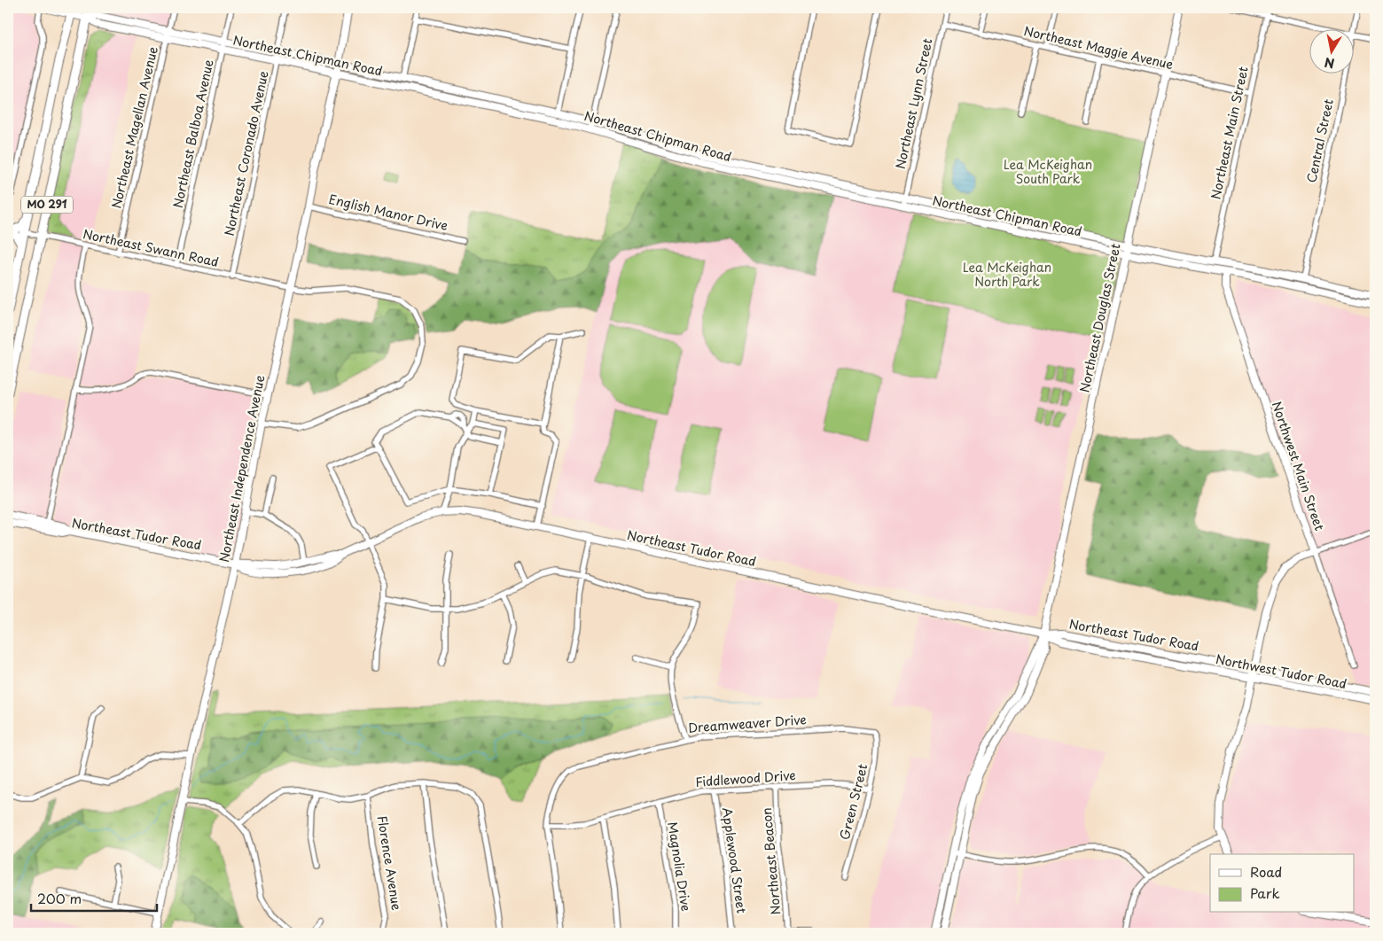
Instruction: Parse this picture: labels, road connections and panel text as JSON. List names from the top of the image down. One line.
{"streets":{"main road":["Northeast Chipman Road","MO 291","Northeast Douglas Street","Northwest Main Street","Northeast Independence Avenue","Northeast Tudor Road","Northwest Tudor Road"],"street":["Northeast Maggie Avenue","Northeast Lynn Street","Northeast Magellan Avenue","Northeast Main Street","Northeast Balboa Avenue","Central Street","Northeast Coronado Avenue","English Manor Drive","Northeast Swann Road","Dreamweaver Drive","Fiddlewood Drive","Green Street","Applewood Street","Northeast Beacon","Florence Avenue","Magnolia Drive"]},"crossings":[["Northeast Maggie Avenue","Northeast Lynn Street"],["Northeast Maggie Avenue","Northeast Main Street"],["Northeast Maggie Avenue","Northeast Douglas Street"],["Northeast Chipman Road","Northeast Lynn Street"],["Northeast Chipman Road","Northeast Magellan Avenue"],["Northeast Chipman Road","Northeast Main Street"],["Northeast Chipman Road","Northeast Balboa Avenue"],["Northeast Chipman Road","Northeast Coronado Avenue"],["Northeast Chipman Road","MO 291"],["Northeast Chipman Road","Northeast Douglas Street"],["Northeast Chipman Road","Northwest Main Street"],["Northeast Chipman Road","Northeast Independence Avenue"],["Northeast Magellan Avenue","Northeast Swann Road"],["Northeast Balboa Avenue","Northeast Swann Road"],["Northeast Coronado Avenue","Northeast Swann Road"],["MO 291","Northeast Swann Road"],["English Manor Drive","Northeast Independence Avenue"],["Northeast Swann Road","Northeast Independence Avenue"],["Northeast Douglas Street","Northeast Tudor Road"],["Northeast Independence Avenue","Northeast Tudor Road"],["Northeast Tudor Road","Northwest Tudor Road"],["Dreamweaver Drive","Fiddlewood Drive"],["Dreamweaver Drive","Green Street"],["Fiddlewood Drive","Green Street"],["Fiddlewood Drive","Applewood Street"],["Fiddlewood Drive","Northeast Beacon"],["Fiddlewood Drive","Magnolia Drive"]],"parks":["Lea McKeighan South Park","Lea McKeighan North Park"],"legend":["Road","Park"],"scale_bar":"200 m","north":"bottom"}
